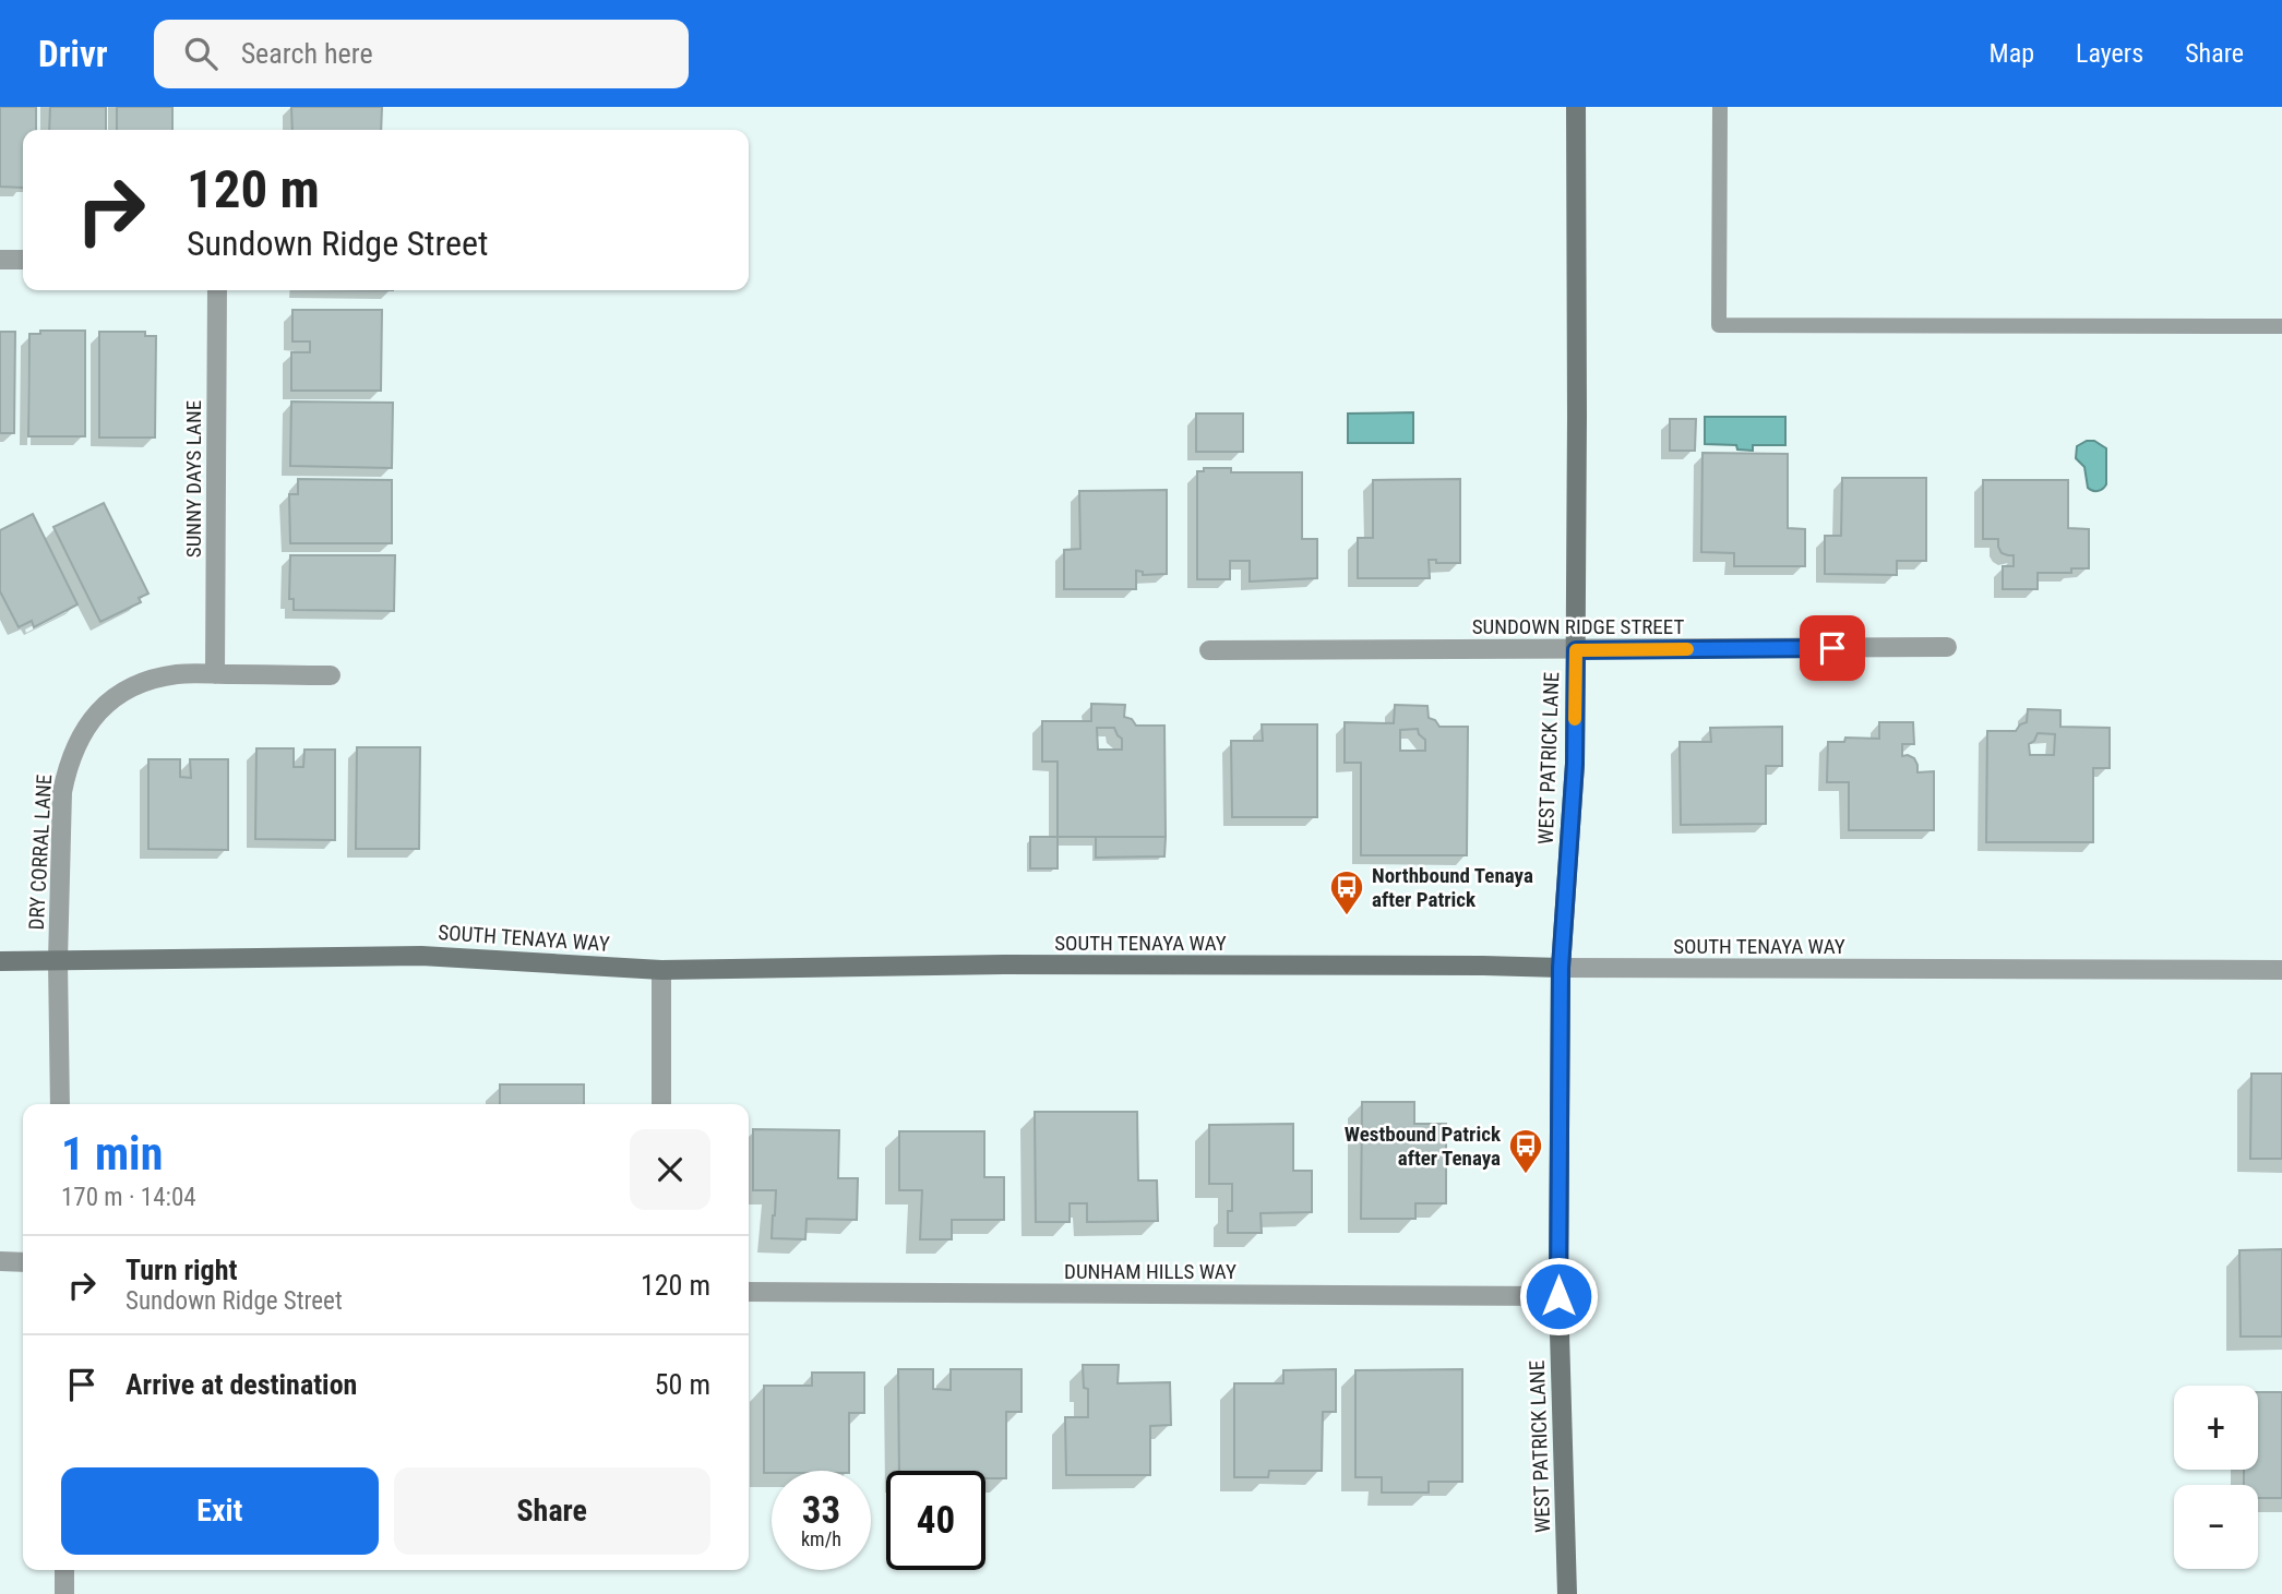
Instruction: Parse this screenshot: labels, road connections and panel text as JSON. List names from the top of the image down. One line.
{"streets":{"street":["SUNNY DAYS LANE","SUNDOWN RIDGE STREET","WEST PATRICK LANE","DRY CORRAL LANE","SOUTH TENAYA WAY","DUNHAM HILLS WAY"]},"crossings":[["SUNNY DAYS LANE","DRY CORRAL LANE"],["SUNDOWN RIDGE STREET","WEST PATRICK LANE"],["WEST PATRICK LANE","SOUTH TENAYA WAY"],["WEST PATRICK LANE","DUNHAM HILLS WAY"],["DRY CORRAL LANE","SOUTH TENAYA WAY"]],"places":{"bus stop":["Northbound Tenaya after Patrick","Westbound Patrick after Tenaya"]},"page":{"header":"Drivr","search":"Search here","nav":["Map","Layers","Share"],"turn":["120 m","Sundown Ridge Street"],"heading":["1 min","170 m · 14:04"],"list":[{"name":"Turn right","note":"Sundown Ridge Street","value":"120 m"},{"name":"Arrive at destination","value":"50 m"}],"map_buttons":["+","−"],"buttons":["Exit","Share"],"speed":"33 km/h","limit":"40"}}
